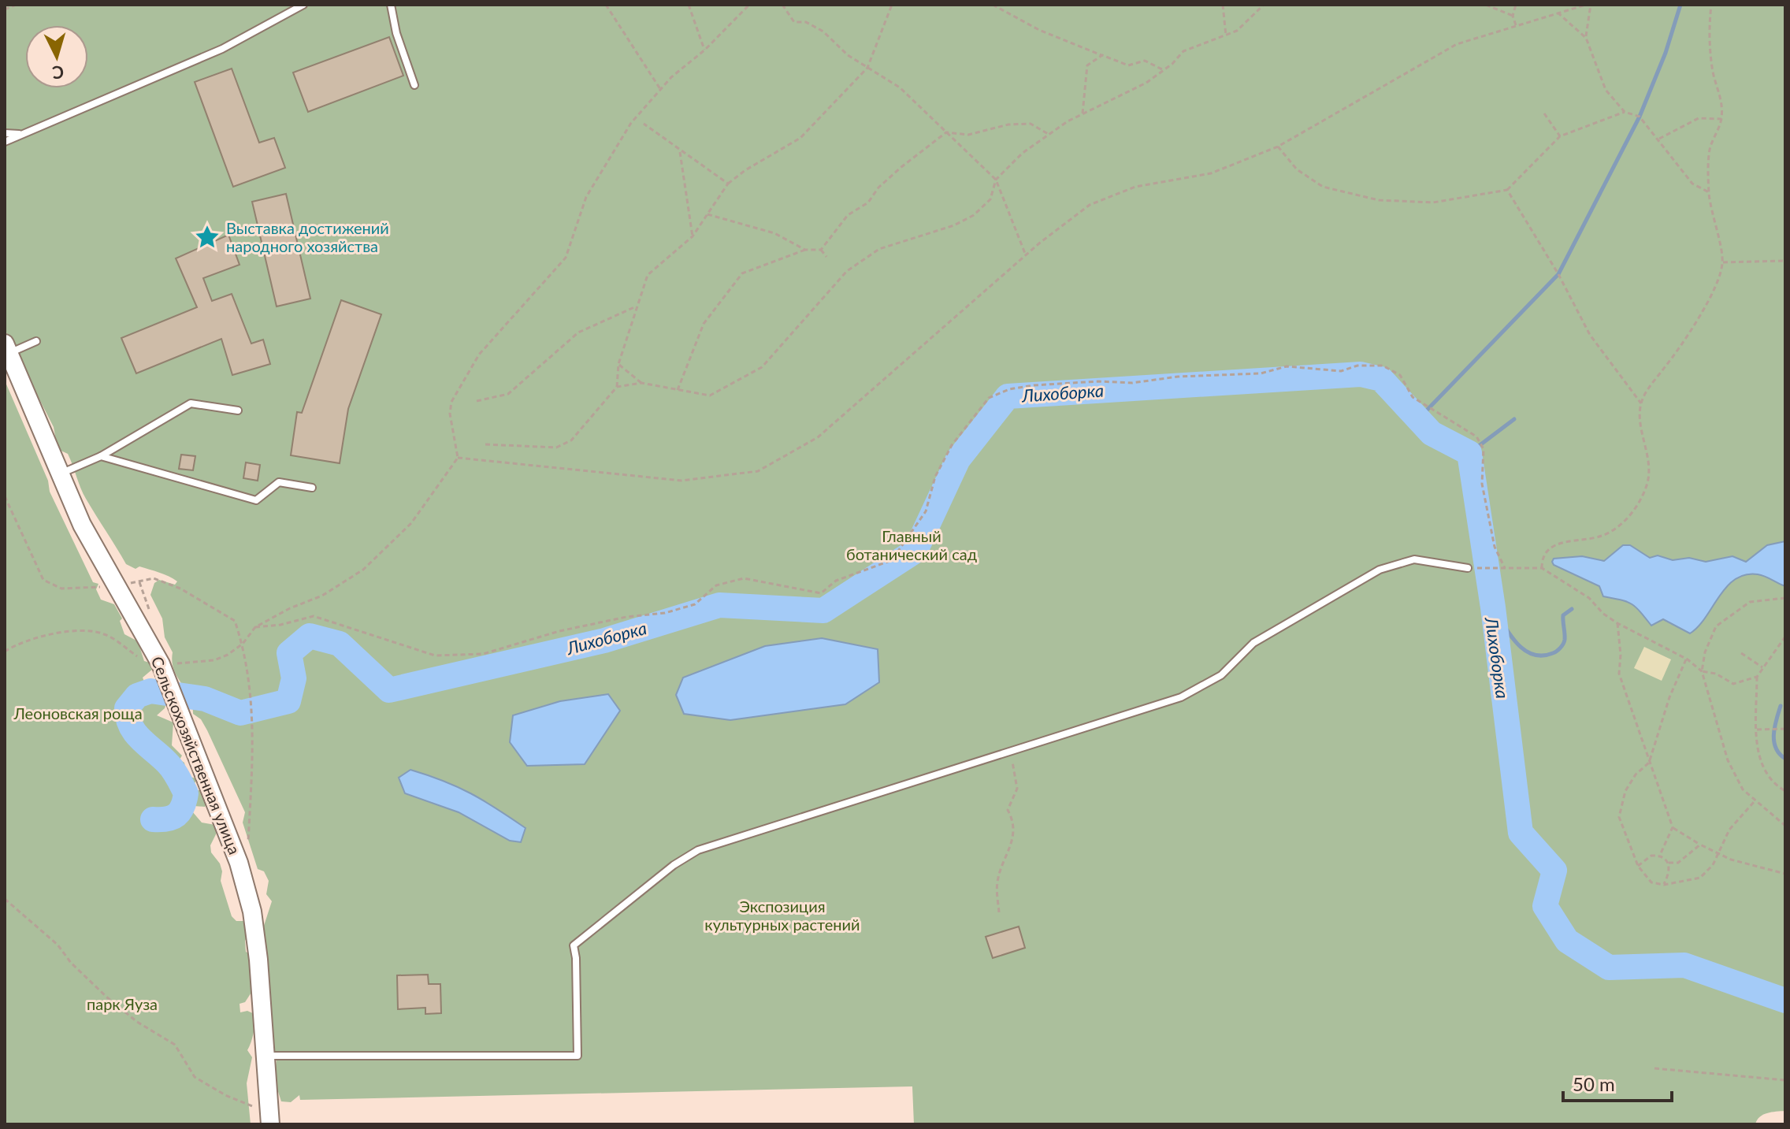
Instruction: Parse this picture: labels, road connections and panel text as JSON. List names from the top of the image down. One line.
{"streets":{"main road":["Сельскохозяйственная улица"]},"water":["Лихоборка"],"parks":["Главный ботанический сад","Леоновская роща","Экспозиция культурных растений","парк Яуза"],"places":{"place":["Выставка достижений народного хозяйства"]},"scale_bar":"50 m","north":"bottom"}
